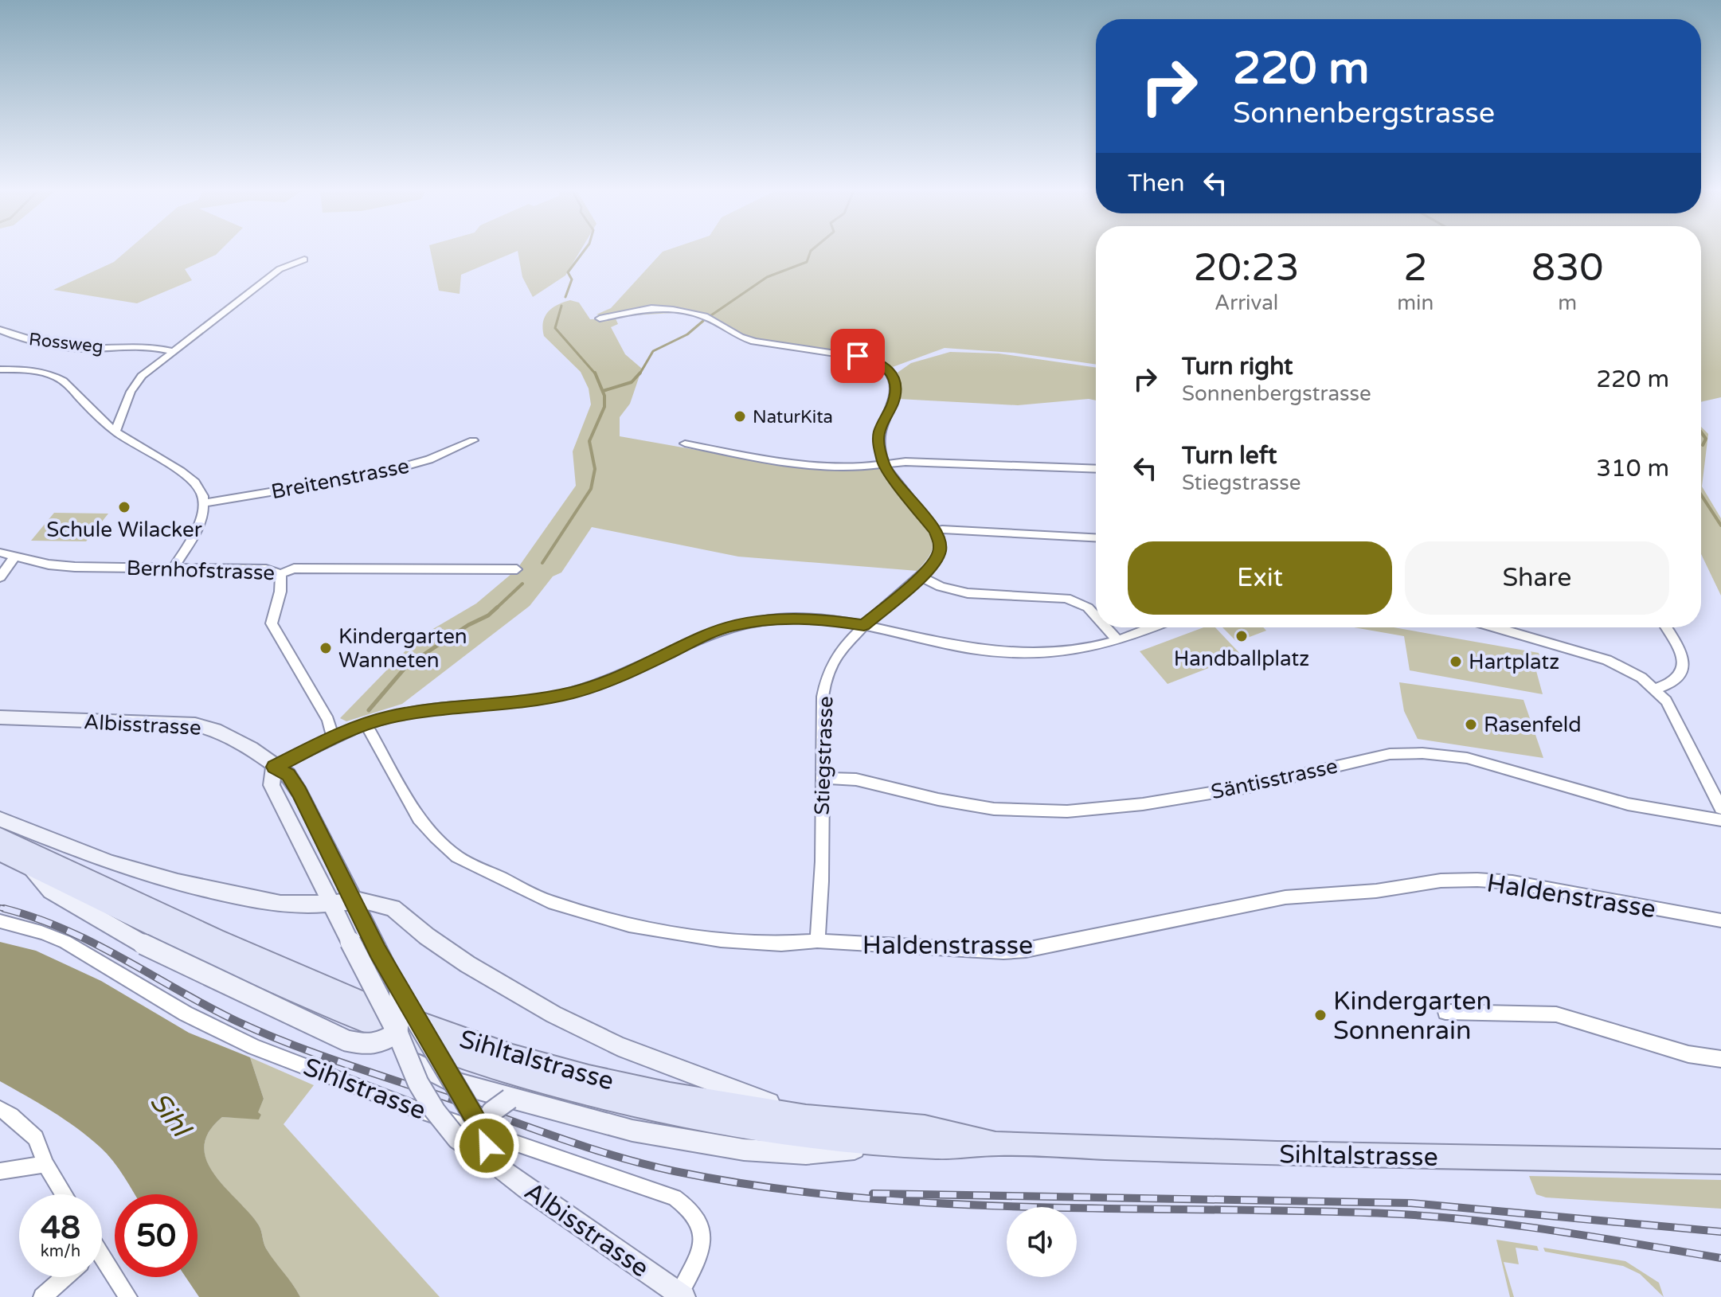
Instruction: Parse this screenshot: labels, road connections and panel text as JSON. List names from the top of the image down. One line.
{"streets":{"main road":["Albisstrasse","Sihltalstrasse"],"street":["Rossweg","Breitenstrasse","Bernhofstrasse","Stiegstrasse","Säntisstrasse","Haldenstrasse","Sihlstrasse"]},"crossings":[["Albisstrasse","Sihlstrasse"],["Stiegstrasse","Säntisstrasse"],["Stiegstrasse","Haldenstrasse"]],"water":["Sihl"],"places":["NaturKita","Schule Wilacker","Handballplatz","Kindergarten Wanneten","Hartplatz","Rasenfeld","Kindergarten Sonnenrain"],"page":{"turn":["220 m","Sonnenbergstrasse"],"then":"Then","eta":["20:23","Arrival","2","min","830","m"],"list":[{"name":"Turn right","note":"Sonnenbergstrasse","value":"220 m"},{"name":"Turn left","note":"Stiegstrasse","value":"310 m"}],"buttons":["Exit","Share"],"speed":"48 km/h","limit":"50"}}
